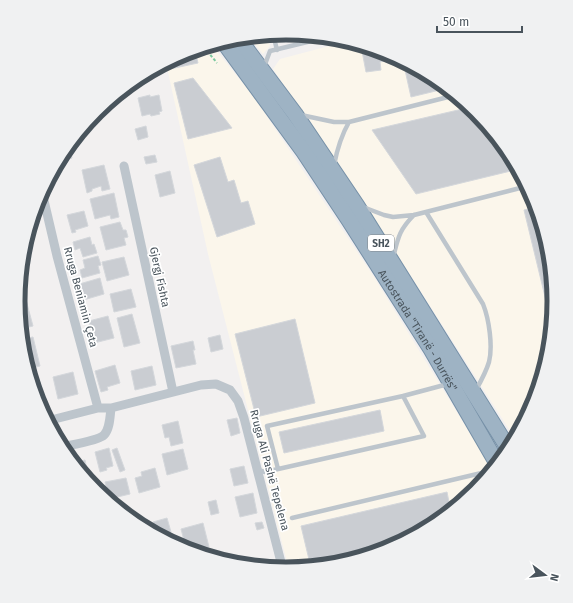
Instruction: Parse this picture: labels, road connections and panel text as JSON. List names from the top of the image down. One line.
{"streets":{"highway":["SH2","Autostrada \"Tiranë - Durrës\""],"street":["Gjergj Fishta","Rruga Beniamin Çeta","Rruga Ali Pashë Tepelena"]},"crossings":[["Gjergj Fishta","Rruga Ali Pashë Tepelena"],["Rruga Beniamin Çeta","Rruga Ali Pashë Tepelena"]],"scale_bar":"50 m","north":"right"}
